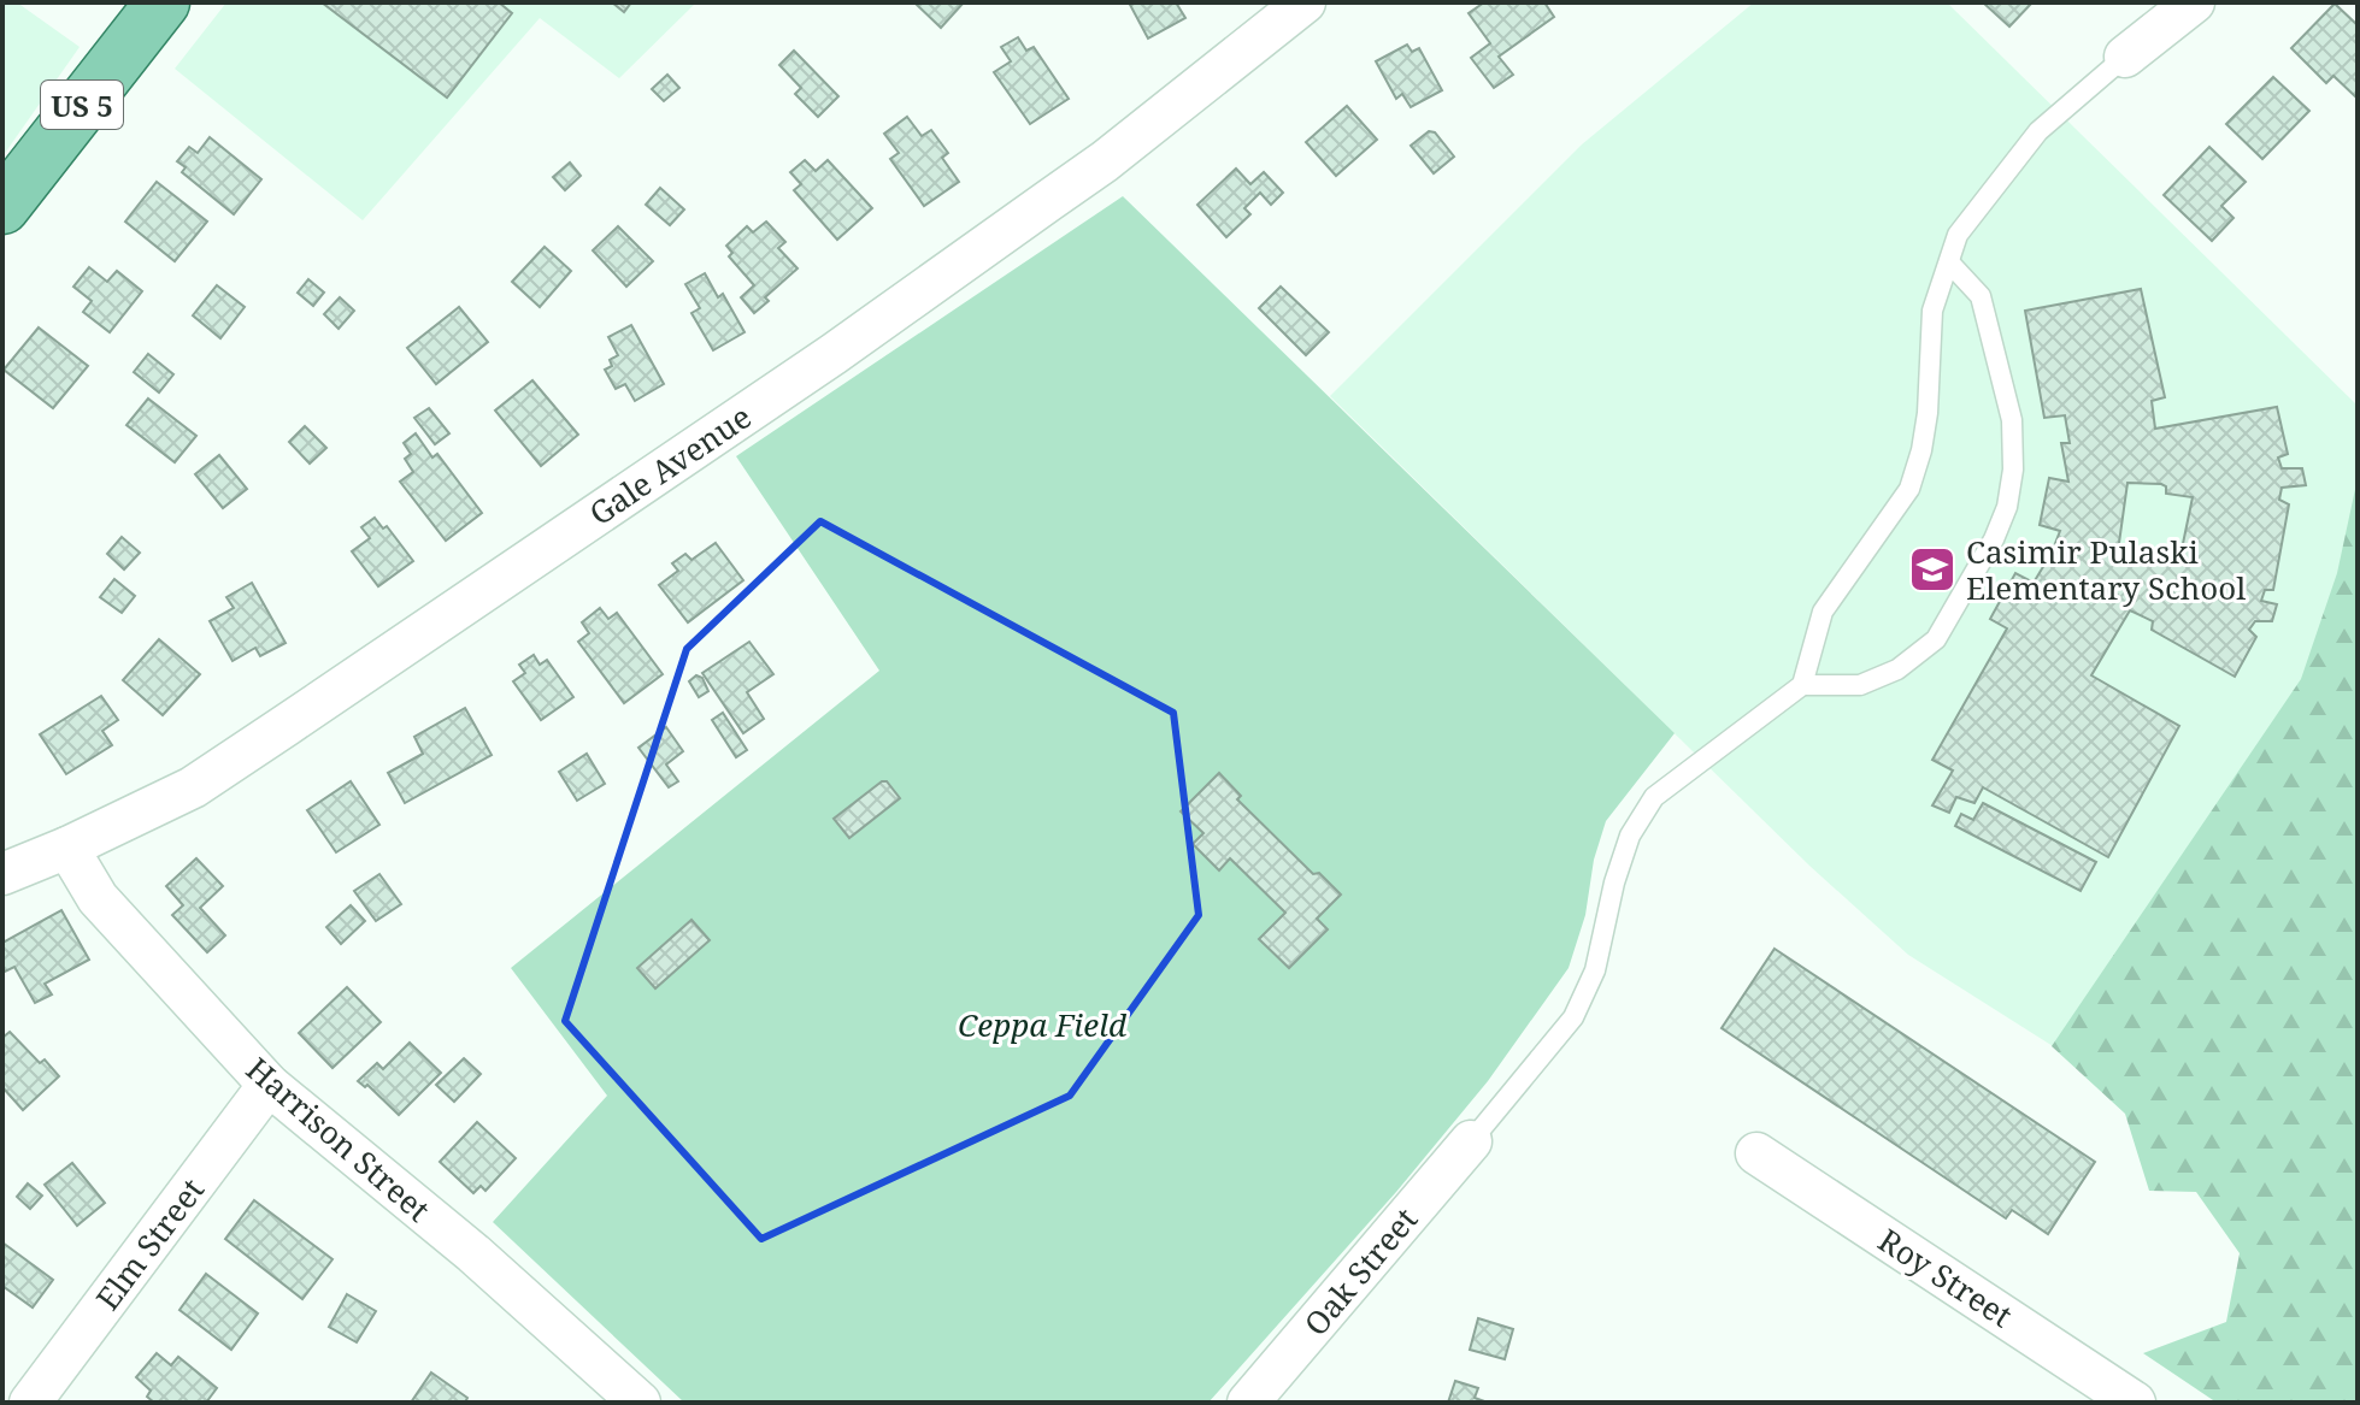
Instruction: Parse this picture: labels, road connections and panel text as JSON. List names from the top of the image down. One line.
{"streets":{"main road":["US 5"],"street":["Gale Avenue","Harrison Street","Elm Street","Oak Street","Roy Street"]},"crossings":[["Gale Avenue","Harrison Street"],["Harrison Street","Elm Street"]],"parks":["Ceppa Field"],"places":{"school or university":["Casimir Pulaski Elementary School"]}}
